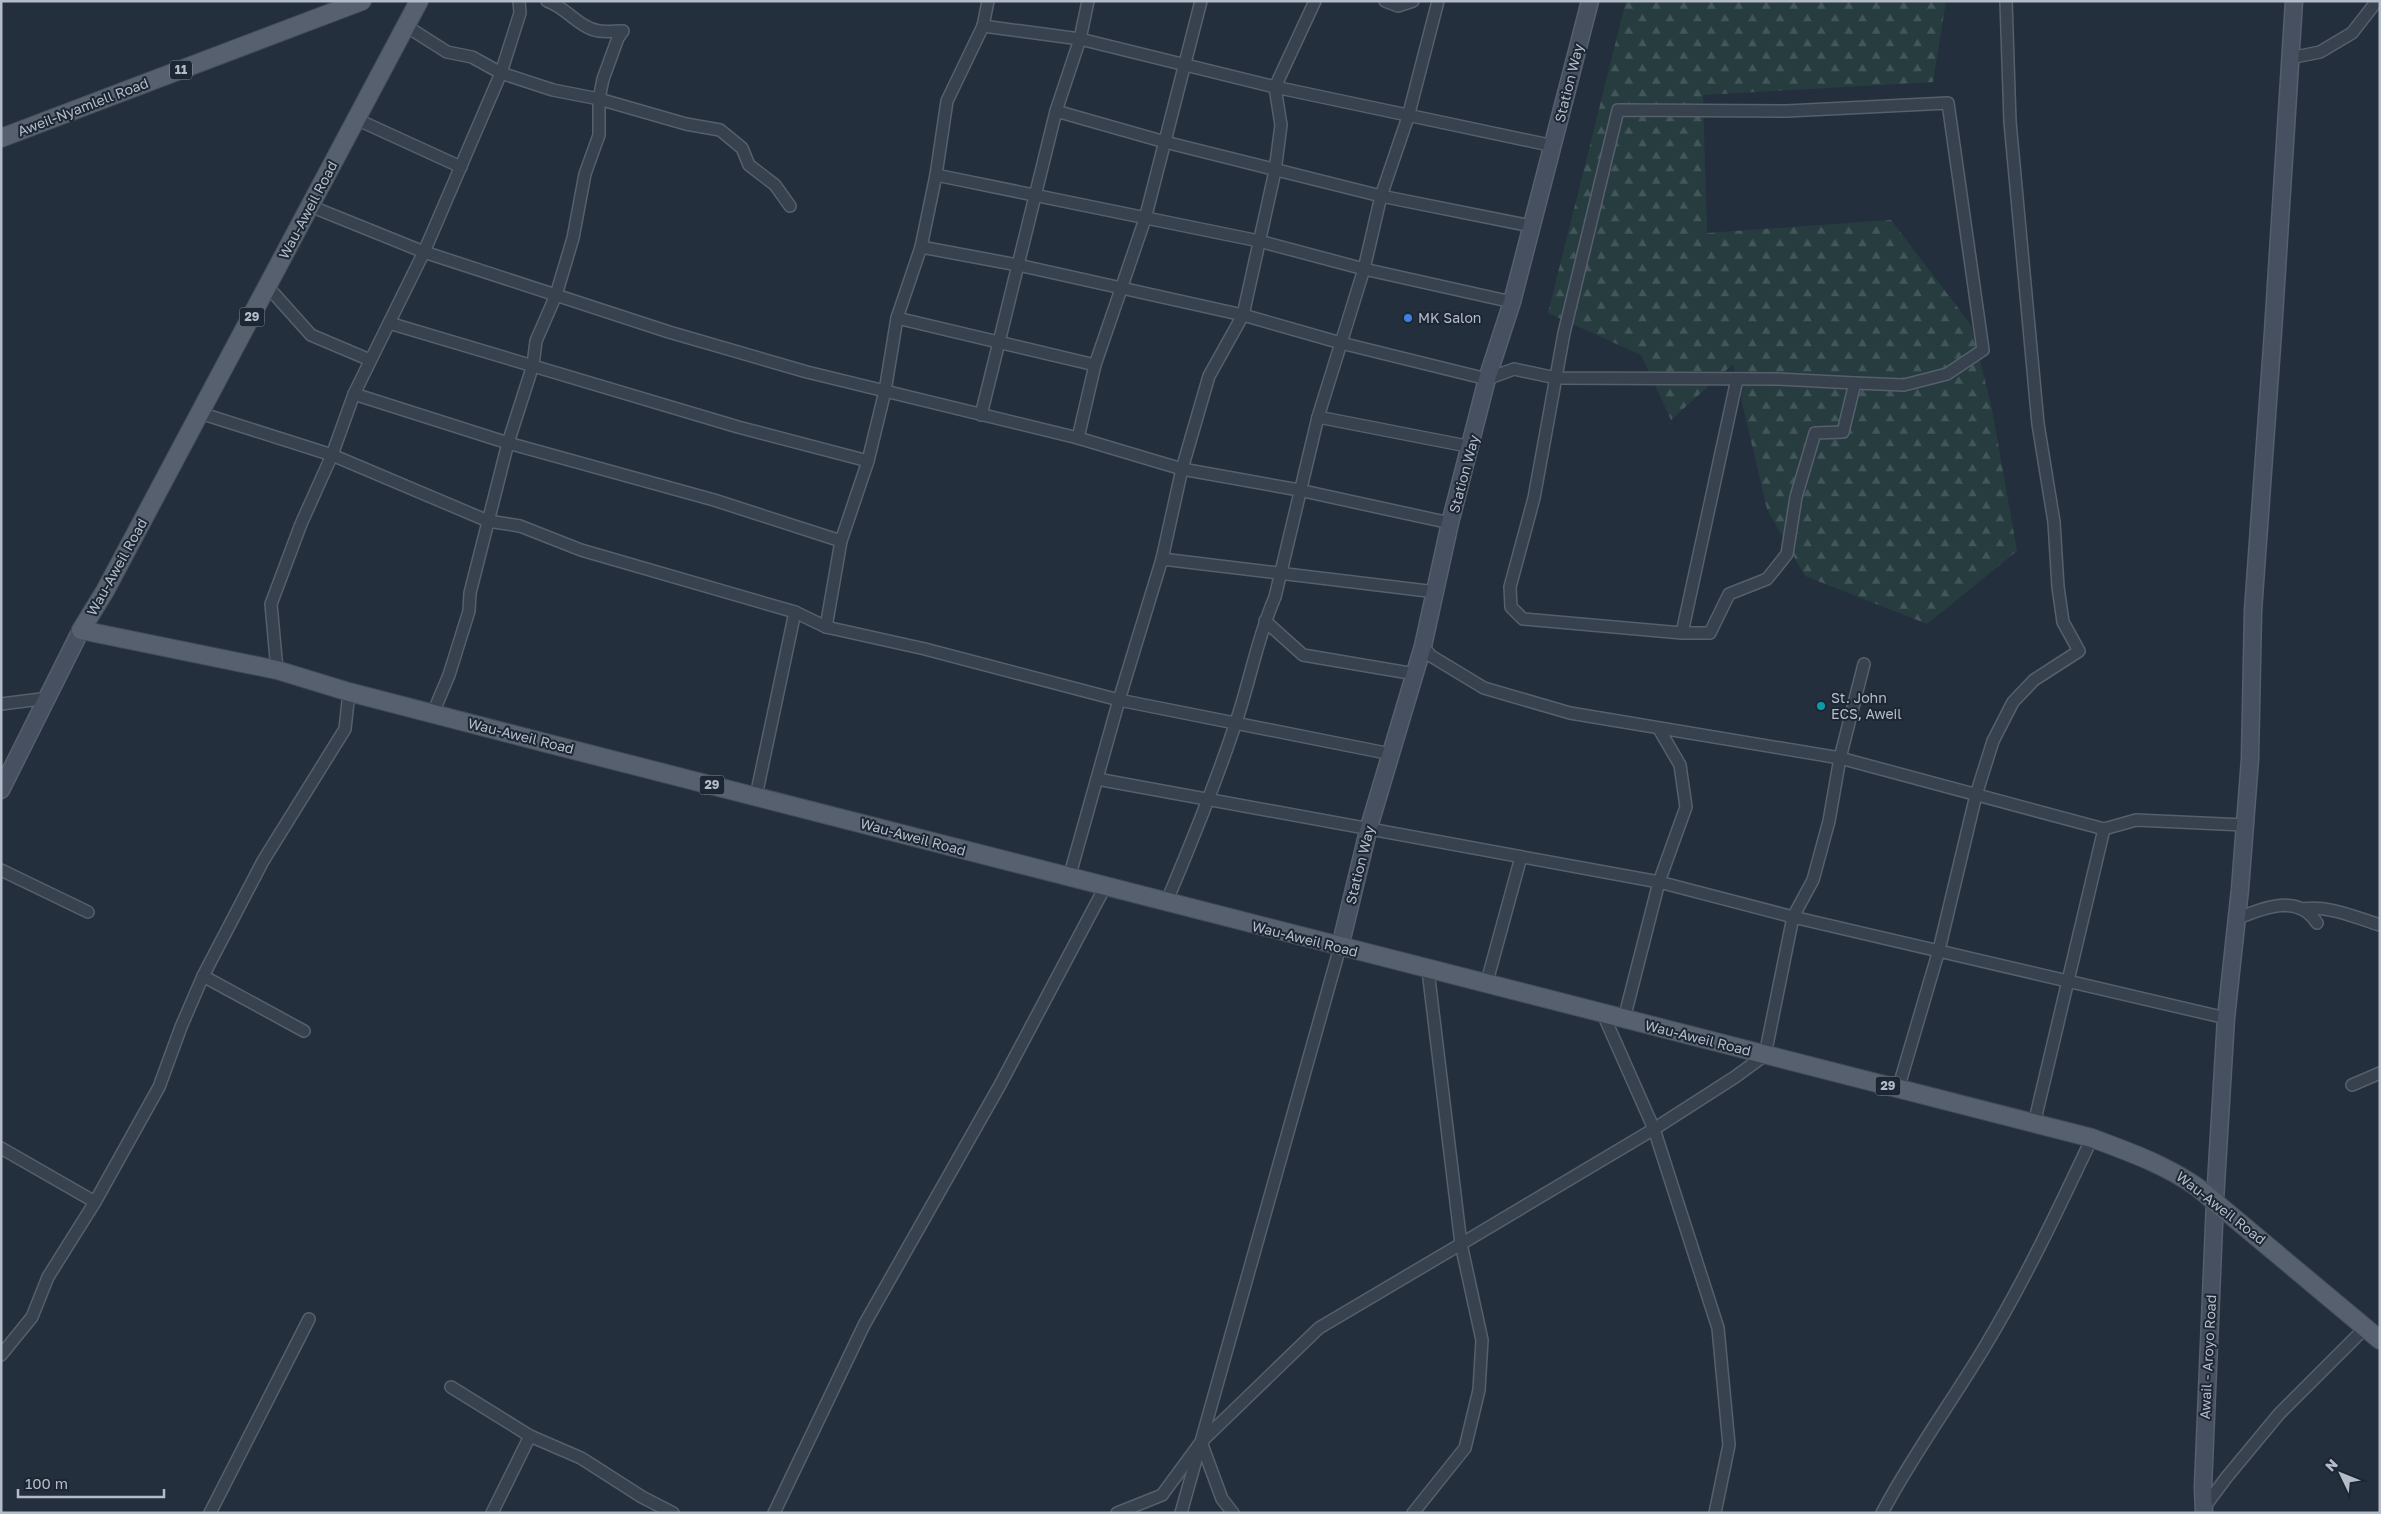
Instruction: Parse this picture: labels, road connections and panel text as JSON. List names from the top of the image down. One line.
{"streets":{"main road":["11","Aweil-Nyamlell Road","Wau-Aweil Road","29"],"street":["Station Way","Awail - Aroyo Road"]},"crossings":[["Station Way","Wau-Aweil Road"],["Wau-Aweil Road","Awail - Aroyo Road"]],"places":["MK Salon","St. John ECS, Aweil"],"scale_bar":"100 m","north":"top left"}
